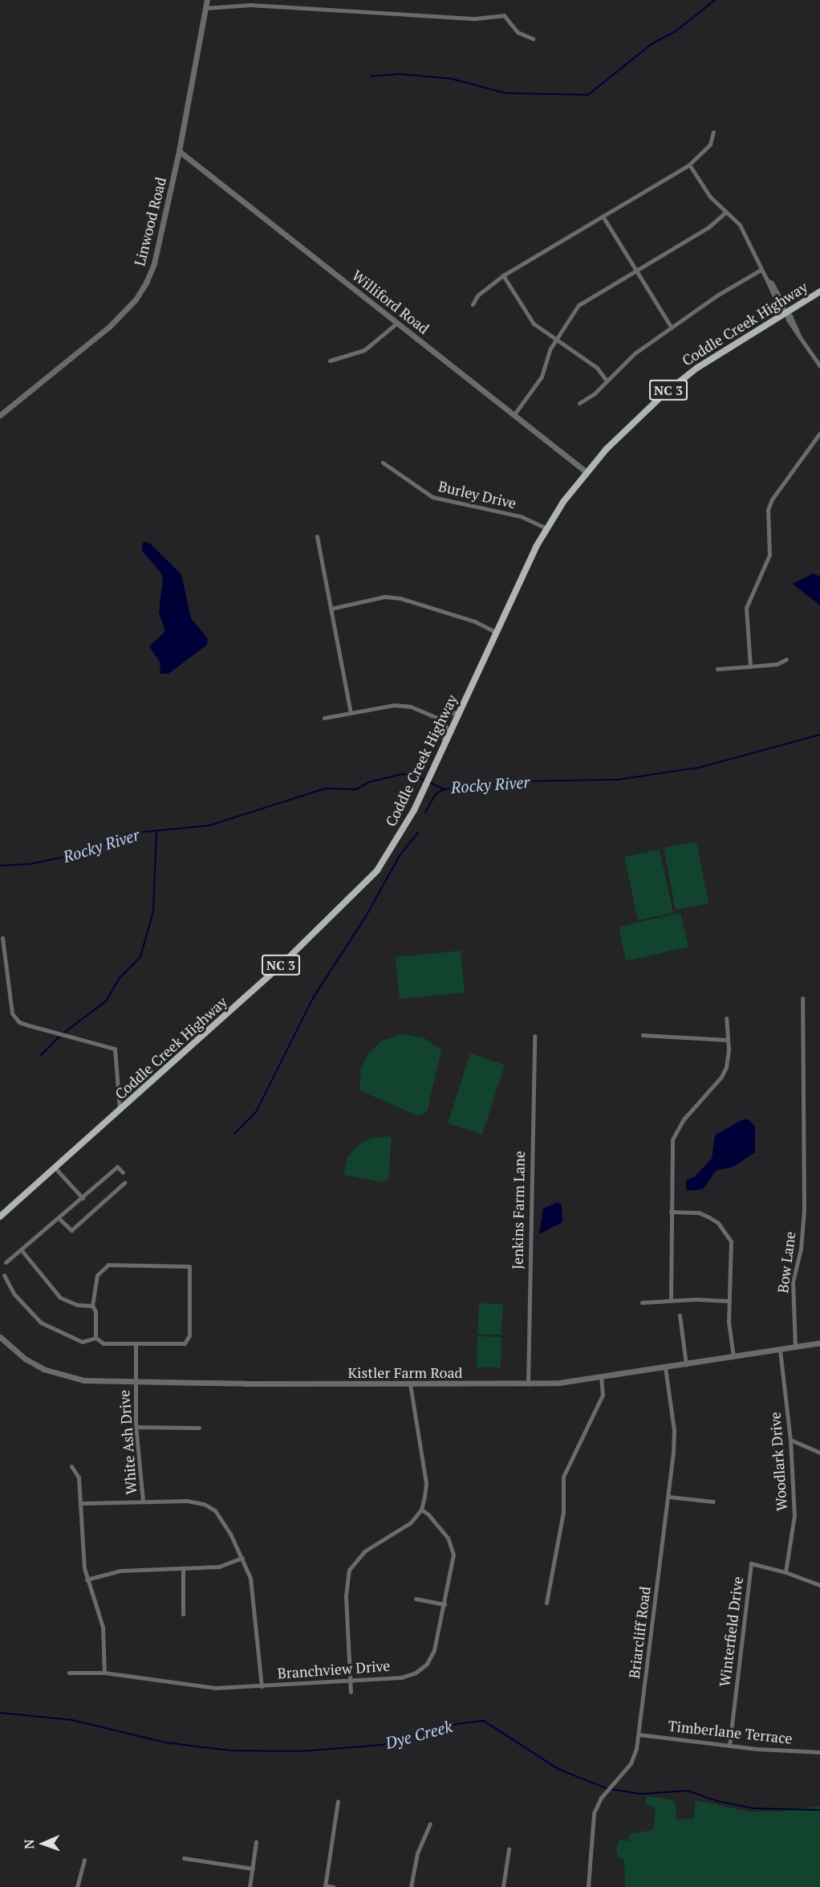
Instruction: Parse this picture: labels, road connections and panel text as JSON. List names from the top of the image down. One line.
{"streets":{"main road":["Coddle Creek Highway","NC 3"],"street":["Linwood Road","Williford Road","Burley Drive","Jenkins Farm Lane","Bow Lane","Kistler Farm Road","White Ash Drive","Woodlark Drive","Winterfield Drive","Briarcliff Road","Branchview Drive","Timberlane Terrace"]},"crossings":[["Linwood Road","Williford Road"],["Williford Road","Coddle Creek Highway"],["Coddle Creek Highway","Burley Drive"],["Jenkins Farm Lane","Kistler Farm Road"],["Bow Lane","Kistler Farm Road"],["Kistler Farm Road","White Ash Drive"],["Kistler Farm Road","Woodlark Drive"],["Kistler Farm Road","Briarcliff Road"],["Woodlark Drive","Winterfield Drive"],["Winterfield Drive","Timberlane Terrace"],["Briarcliff Road","Timberlane Terrace"]],"water":["Rocky River","Dye Creek"],"north":"left"}
